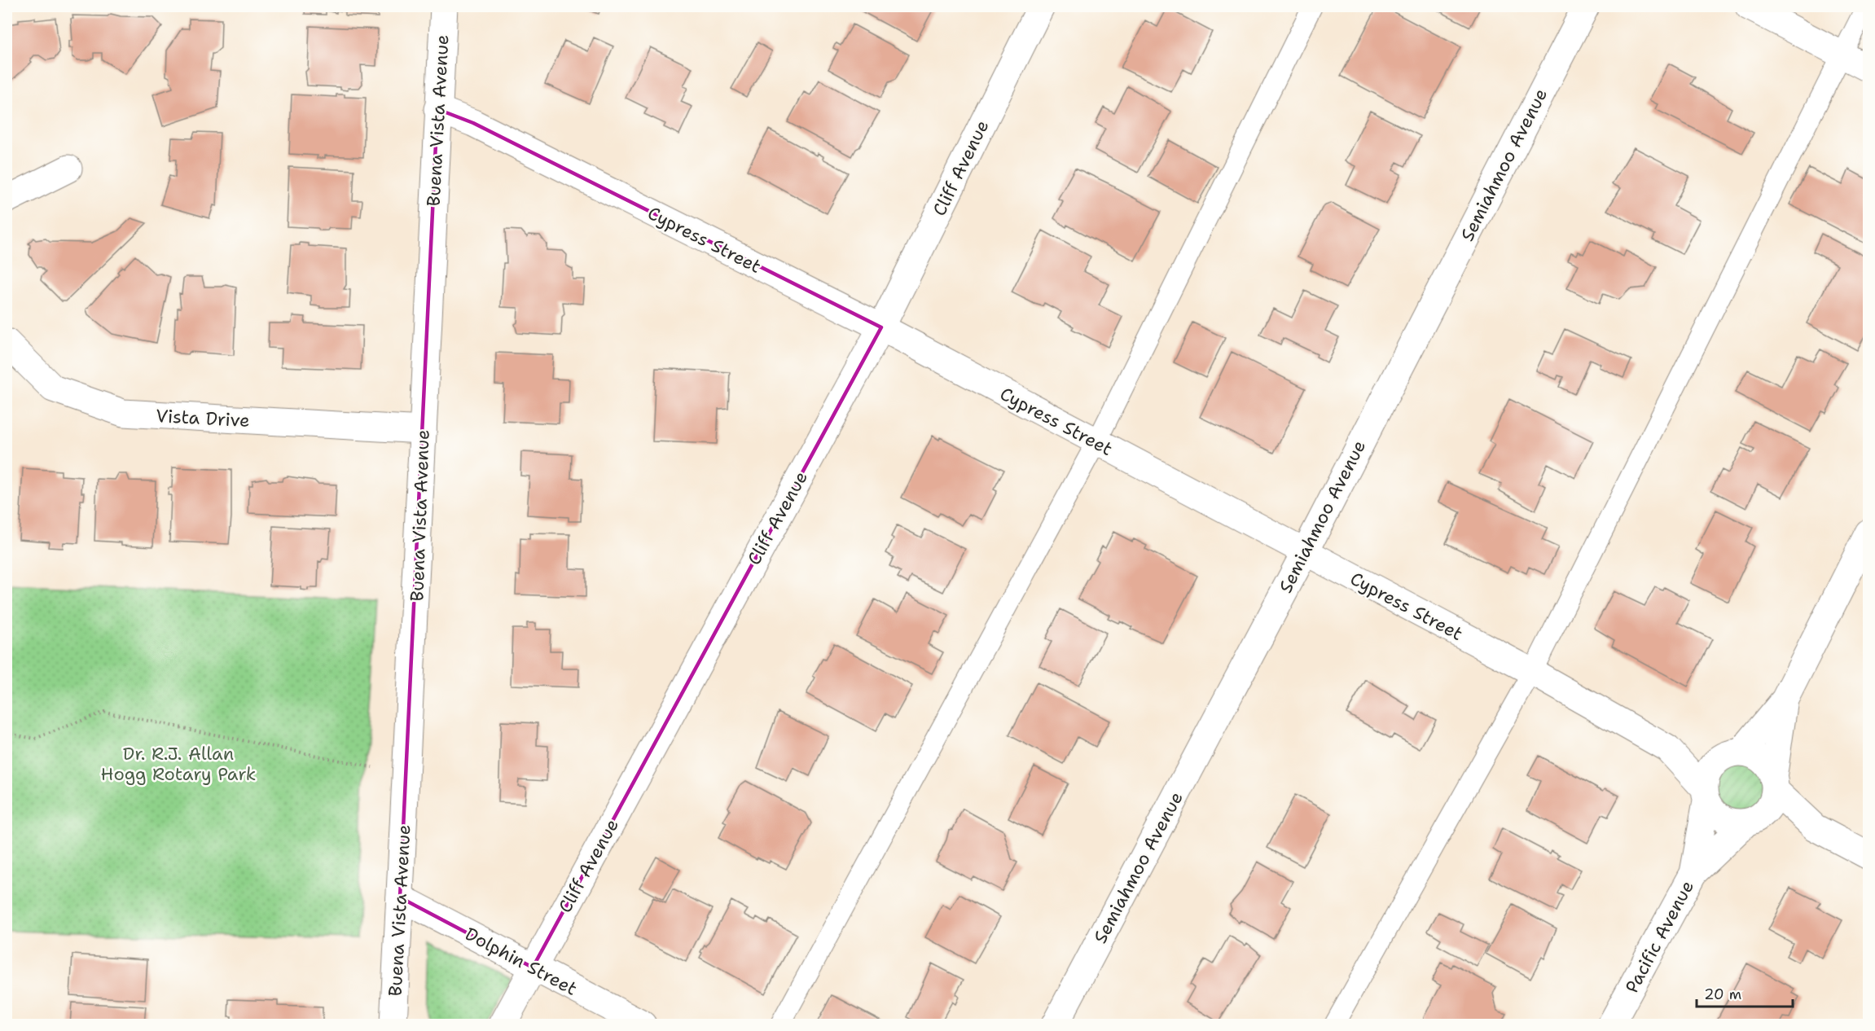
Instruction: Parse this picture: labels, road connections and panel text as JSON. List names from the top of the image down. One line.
{"streets":{"street":["Buena Vista Avenue","Semiahmoo Avenue","Cliff Avenue","Cypress Street","Vista Drive","Pacific Avenue","Dolphin Street"]},"crossings":[["Buena Vista Avenue","Cypress Street"],["Buena Vista Avenue","Vista Drive"],["Buena Vista Avenue","Dolphin Street"],["Semiahmoo Avenue","Cypress Street"],["Cliff Avenue","Cypress Street"],["Cliff Avenue","Dolphin Street"],["Cypress Street","Pacific Avenue"]],"parks":["Dr. R.J. Allan Hogg Rotary Park"],"scale_bar":"20 m"}
